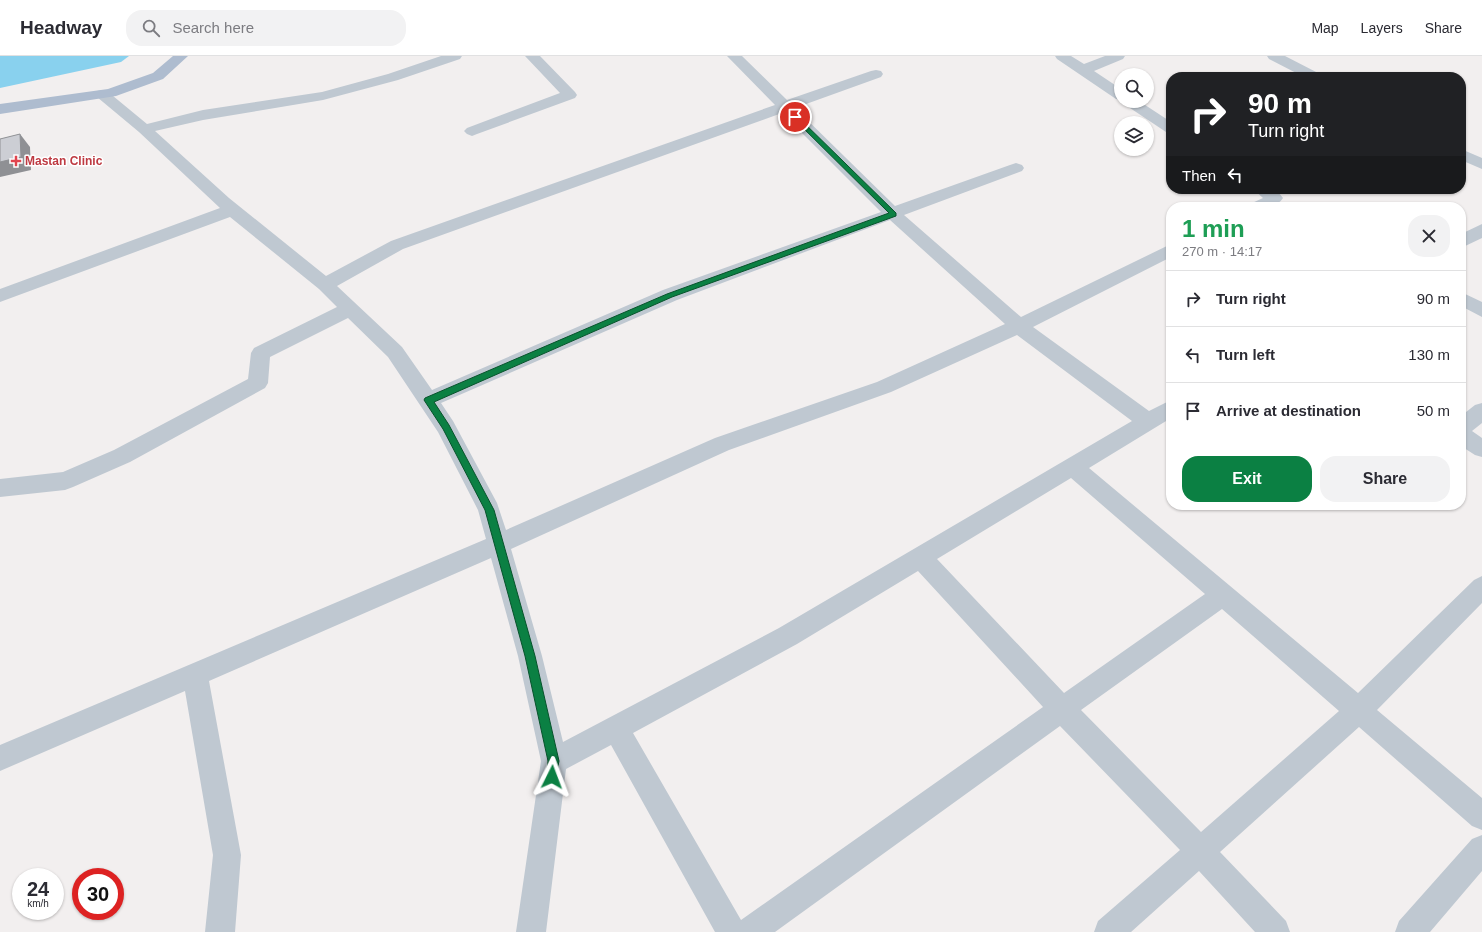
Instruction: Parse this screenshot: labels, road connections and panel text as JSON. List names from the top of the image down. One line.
{"places":{"health":["Mastan Clinic"]},"page":{"header":"Headway","search":"Search here","nav":["Map","Layers","Share"],"turn":["90 m","Turn right"],"then":"Then","heading":["1 min","270 m · 14:17"],"list":[{"name":"Turn right","value":"90 m"},{"name":"Turn left","value":"130 m"},{"name":"Arrive at destination","value":"50 m"}],"buttons":["Exit","Share"],"speed":"24 km/h","limit":"30"}}
